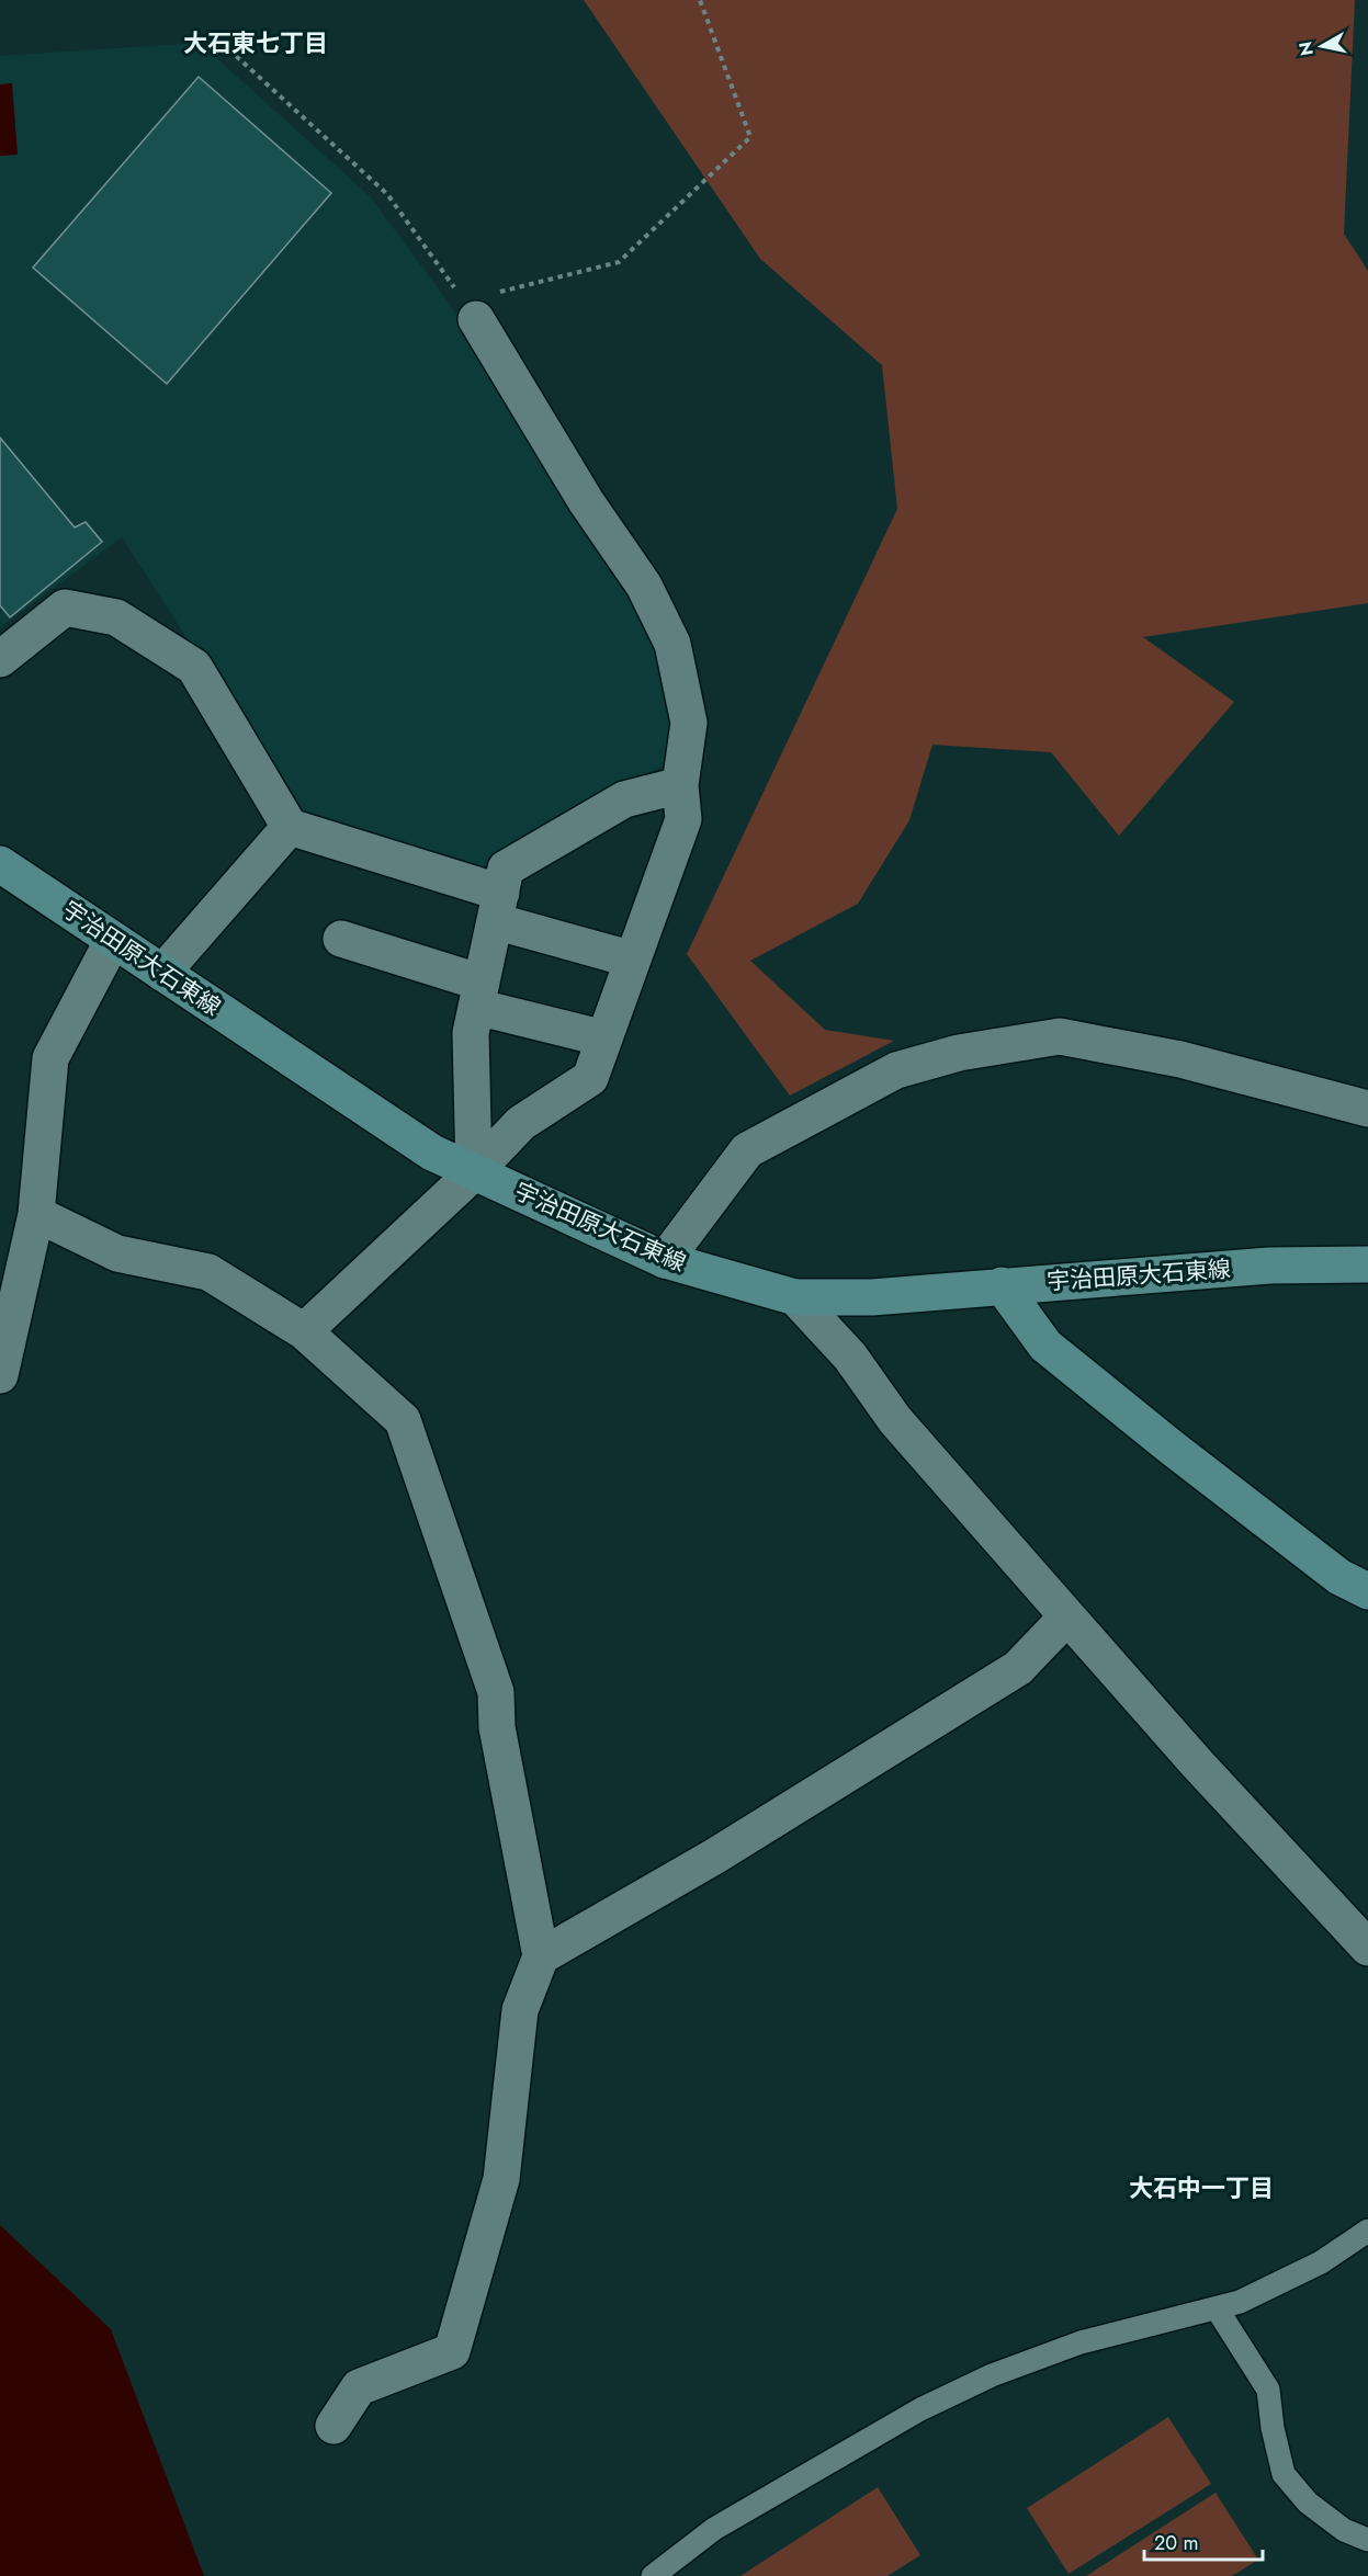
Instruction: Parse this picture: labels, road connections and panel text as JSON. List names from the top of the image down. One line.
{"streets":{"main road":["宇治田原大石東線"]},"districts":["大石東七丁目","大石中一丁目"],"scale_bar":"20 m","north":"left"}
